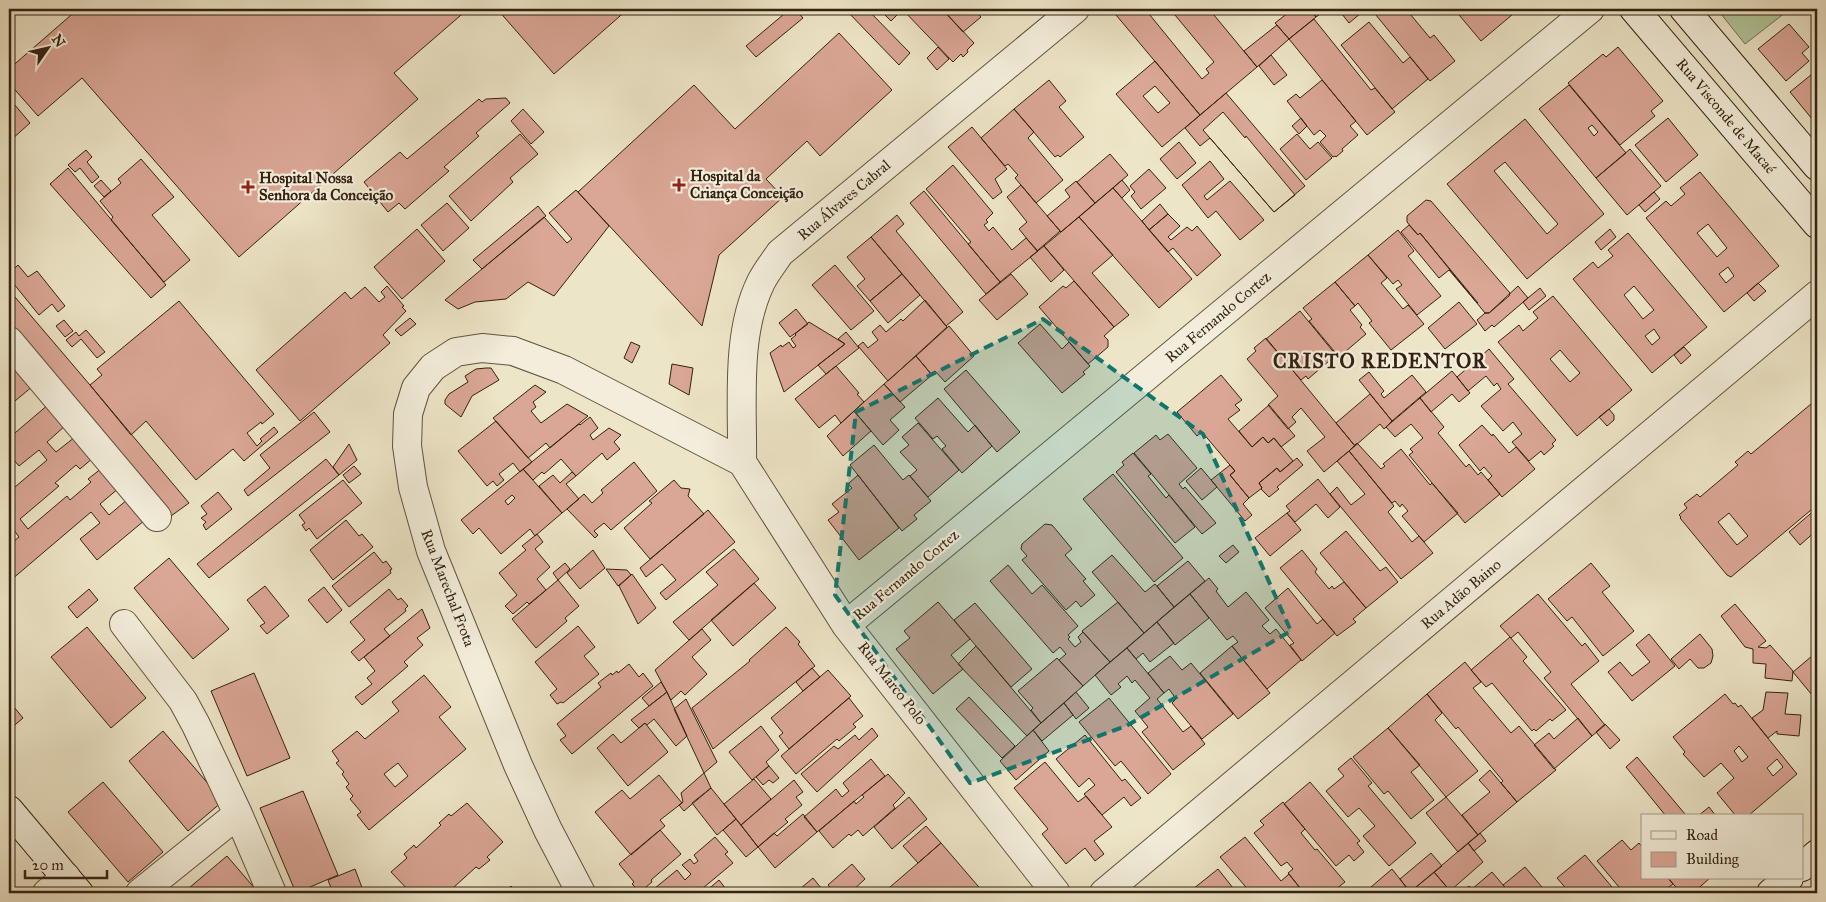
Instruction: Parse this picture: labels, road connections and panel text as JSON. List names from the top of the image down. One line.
{"streets":{"street":["Rua Visconde de Macaé","Rua Álvares Cabral","Rua Fernando Cortez","Rua Marechal Frota","Rua Adão Baino","Rua Marco Polo"]},"crossings":[["Rua Álvares Cabral","Rua Marechal Frota"],["Rua Álvares Cabral","Rua Marco Polo"],["Rua Fernando Cortez","Rua Marco Polo"],["Rua Marechal Frota","Rua Marco Polo"]],"districts":["CRISTO REDENTOR"],"places":{"health":["Hospital da Criança Conceição","Hospital Nossa Senhora da Conceição"]},"legend":["Road","Building"],"scale_bar":"20 m","north":"top right"}
